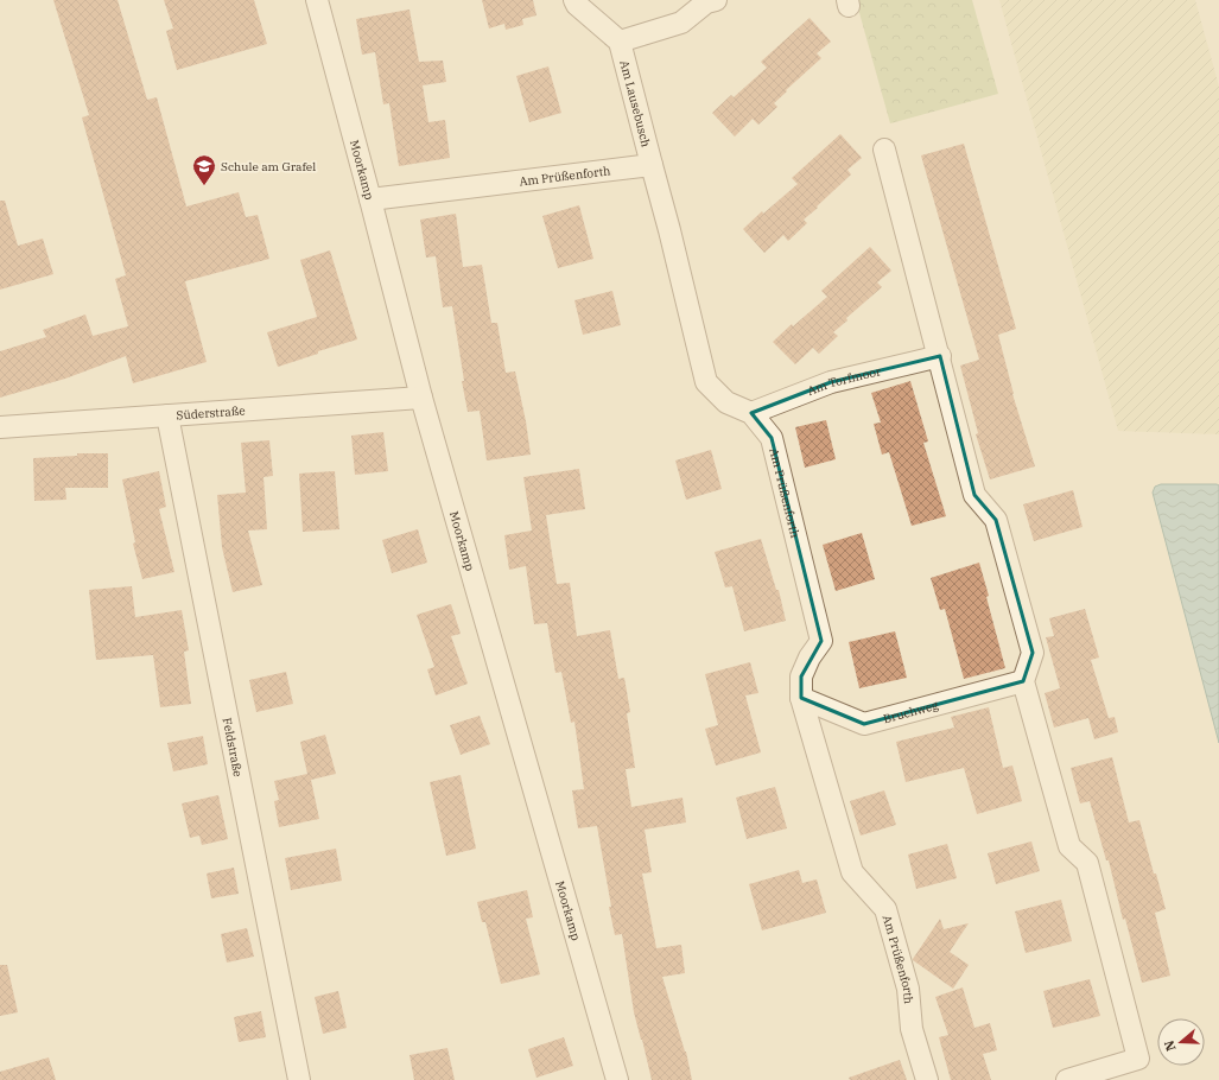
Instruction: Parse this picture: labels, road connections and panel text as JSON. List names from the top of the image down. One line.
{"streets":{"street":["Am Lausebusch","Moorkamp","Am Prüßenforth","Am Torfmoor","Süderstraße","Bruchweg","Feldstraße"]},"crossings":[["Am Lausebusch","Am Prüßenforth"],["Moorkamp","Am Prüßenforth"],["Moorkamp","Süderstraße"],["Am Prüßenforth","Am Torfmoor"],["Am Prüßenforth","Bruchweg"],["Süderstraße","Feldstraße"]],"places":{"school or university":["Schule am Grafel"]},"north":"left"}
